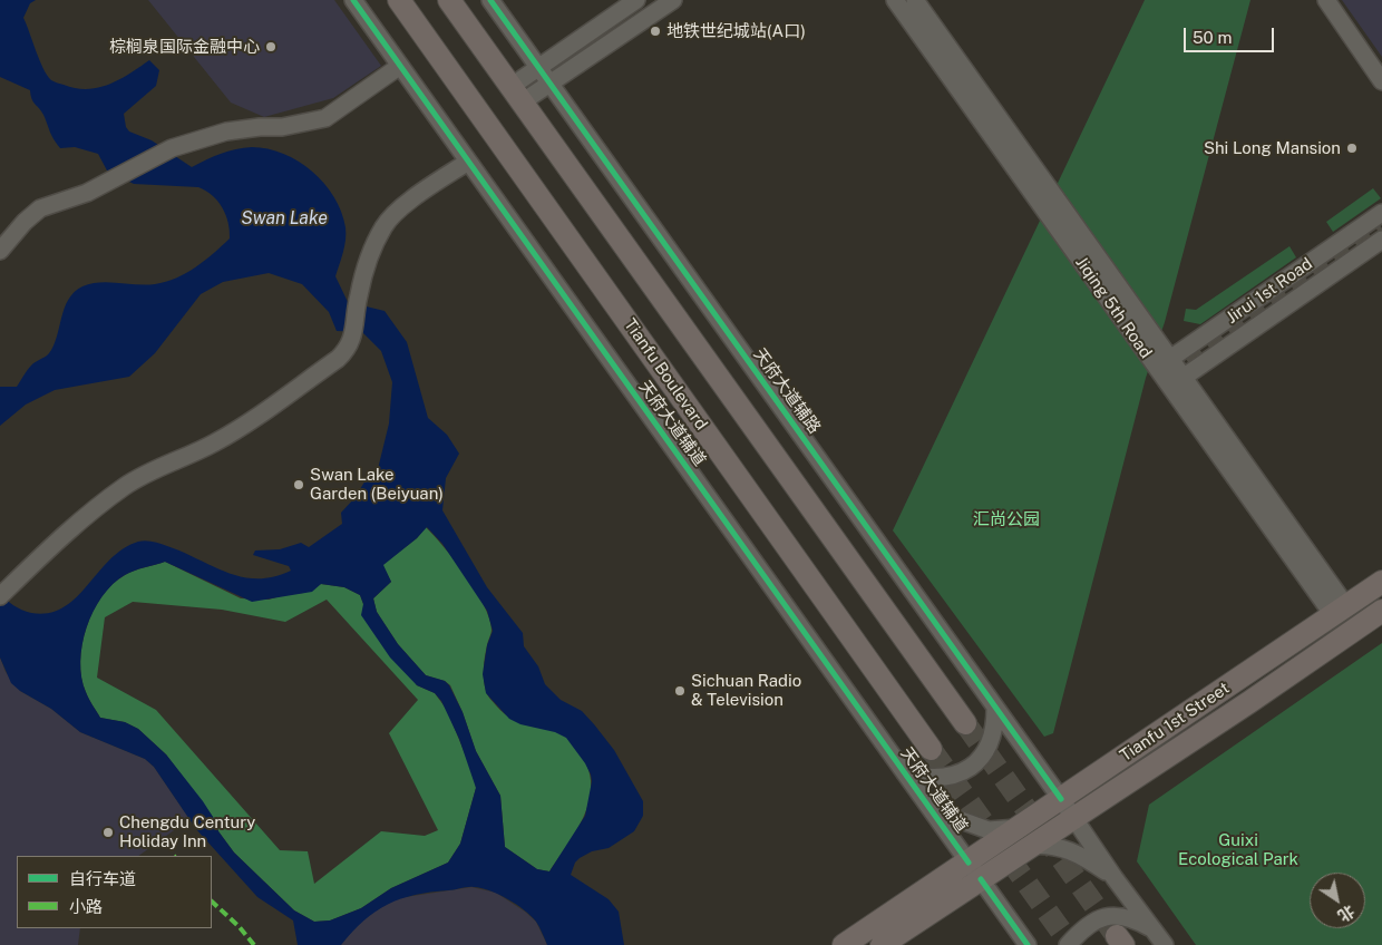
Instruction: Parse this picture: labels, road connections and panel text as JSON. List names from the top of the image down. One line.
{"streets":{"main road":["Tianfu Boulevard","Tianfu 1st Street"],"street":["Jirui 1st Road","Jiqing 5th Road","天府大道辅路","天府大道辅道"]},"crossings":[["Jirui 1st Road","Jiqing 5th Road"],["Jiqing 5th Road","Tianfu 1st Street"],["天府大道辅路","Tianfu 1st Street"],["天府大道辅道","Tianfu 1st Street"]],"water":["Swan Lake"],"parks":["汇尚公园","Guixi Ecological Park"],"places":["地铁世纪城站(A口)","棕榈泉国际金融中心","Shi Long Mansion","Swan Lake Garden (Beiyuan)","Sichuan Radio & Television","Chengdu Century Holiday Inn"],"legend":["自行车道","小路"],"scale_bar":"50 m","north":"bottom right"}
